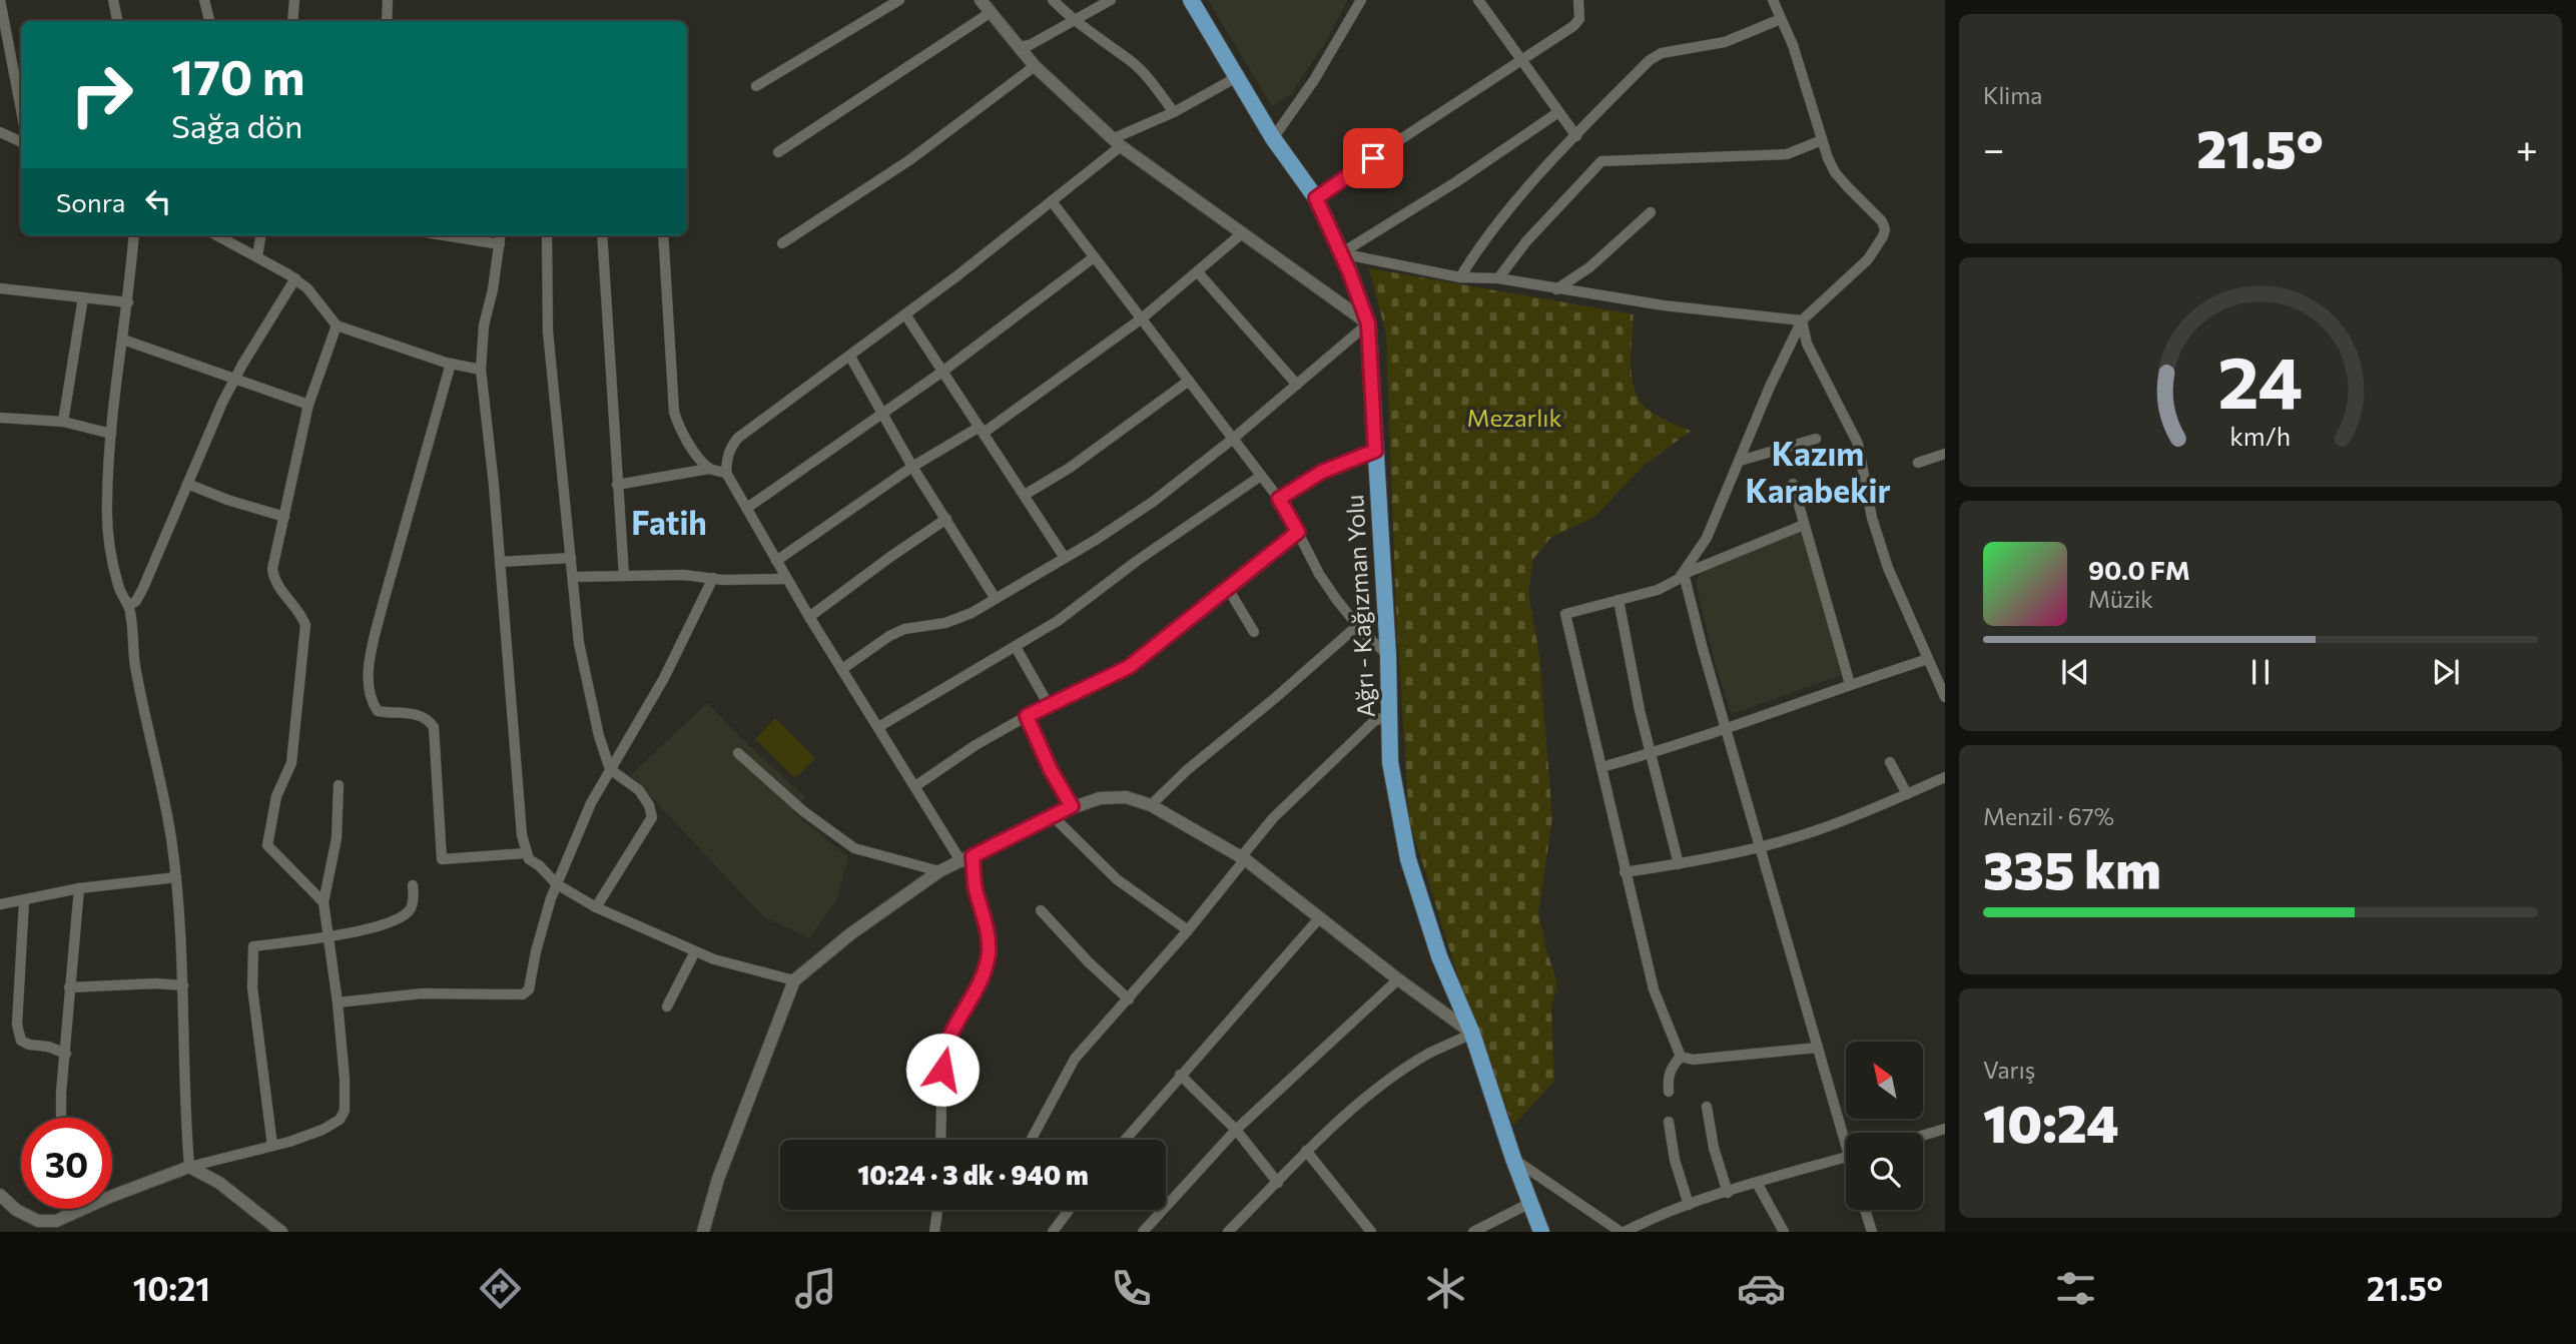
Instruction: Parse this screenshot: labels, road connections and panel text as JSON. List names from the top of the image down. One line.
{"streets":{"main road":["Ağrı - Kağızman Yolu"]},"districts":["Kazım Karabekir","Fatih"],"parks":["Mezarlık"],"north":"top left","page":{"tile":["Klima",["Menzil · 67%","335 km"],["Varış","10:24"]],"turn":["170 m","Sağa dön"],"heat":["−","21.5°","+"],"then":"Sonra","song":["90.0 FM","Müzik"],"limit":"30","trip":"10:24 · 3 dk · 940 m","tabs":["10:21","21.5°"],"gauge":["24","km/h"]}}
